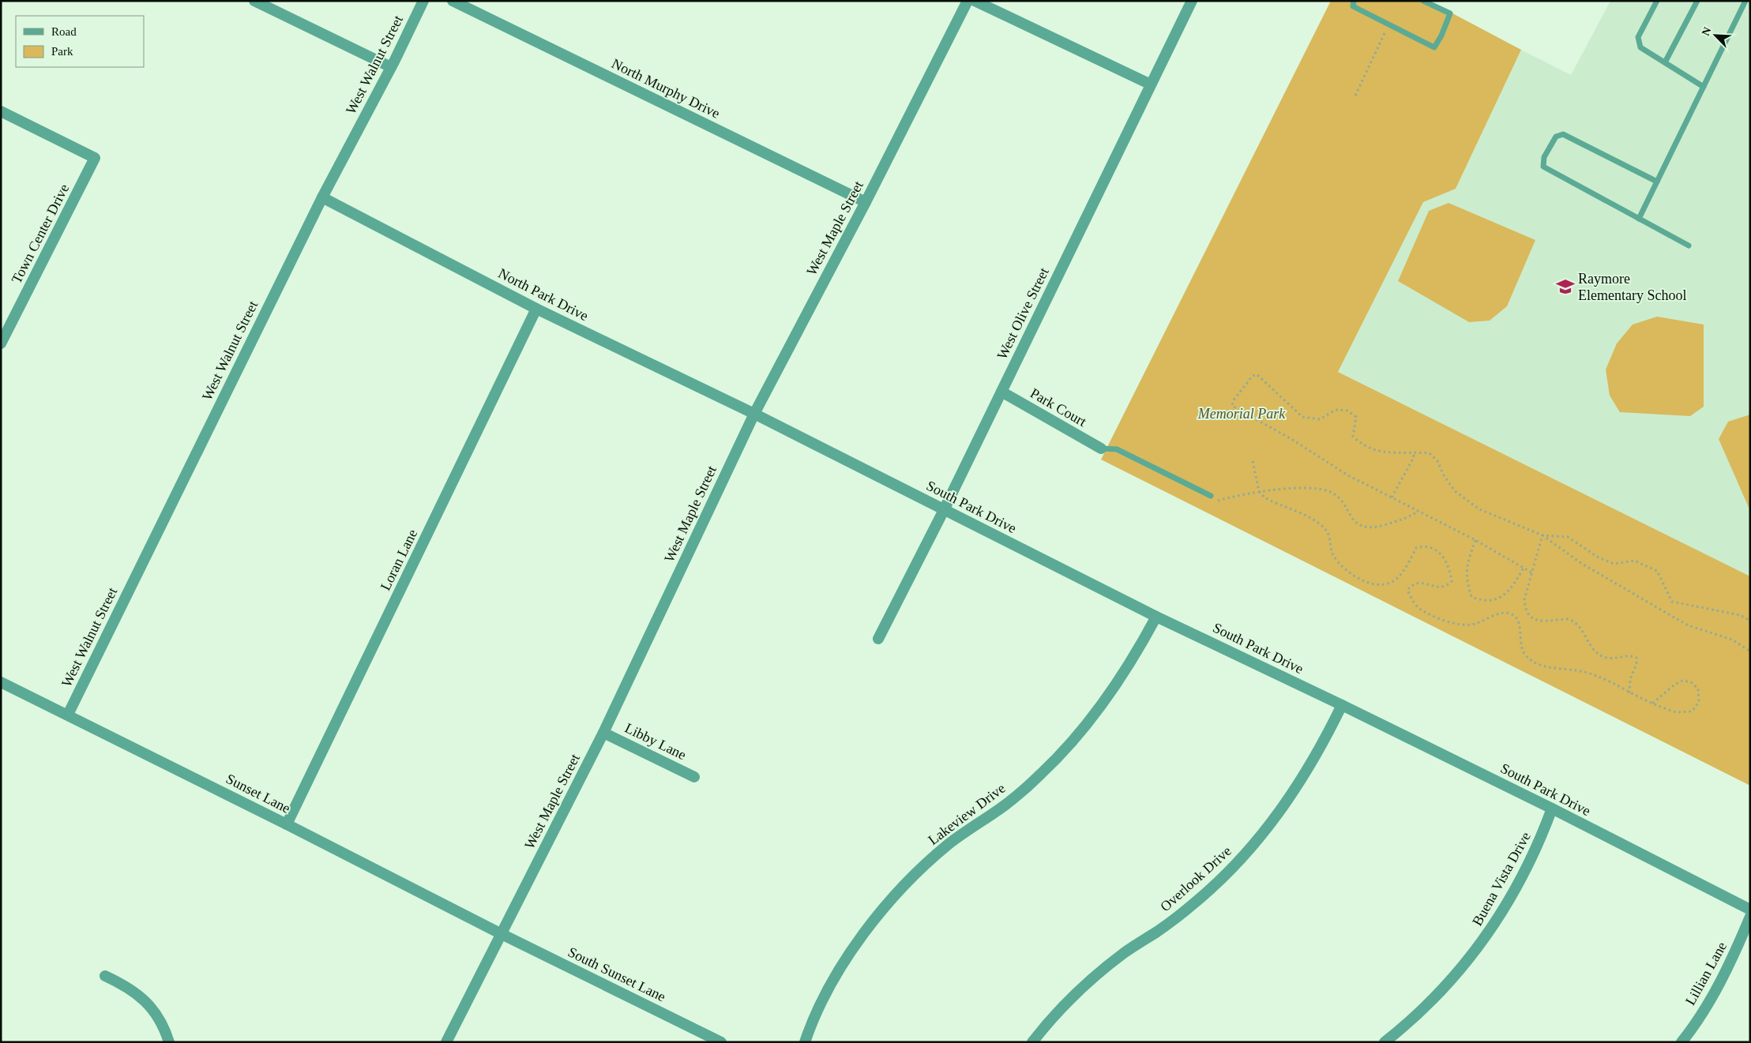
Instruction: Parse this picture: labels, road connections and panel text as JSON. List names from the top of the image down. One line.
{"streets":{"street":["West Walnut Street","North Murphy Drive","West Maple Street","Town Center Drive","North Park Drive","West Olive Street","Park Court","South Park Drive","Loran Lane","Libby Lane","Sunset Lane","Lakeview Drive","Overlook Drive","Buena Vista Drive","Lillian Lane","South Sunset Lane"]},"crossings":[["West Walnut Street","North Park Drive"],["West Walnut Street","Sunset Lane"],["North Murphy Drive","West Maple Street"],["West Maple Street","North Park Drive"],["West Maple Street","South Park Drive"],["West Maple Street","Libby Lane"],["West Maple Street","Sunset Lane"],["West Maple Street","South Sunset Lane"],["North Park Drive","South Park Drive"],["North Park Drive","Loran Lane"],["West Olive Street","Park Court"],["West Olive Street","South Park Drive"],["South Park Drive","Lakeview Drive"],["South Park Drive","Overlook Drive"],["South Park Drive","Buena Vista Drive"],["Loran Lane","Sunset Lane"],["Sunset Lane","South Sunset Lane"]],"parks":["Memorial Park"],"places":{"school or university":["Raymore Elementary School"]},"legend":["Road","Park"],"north":"top left"}
